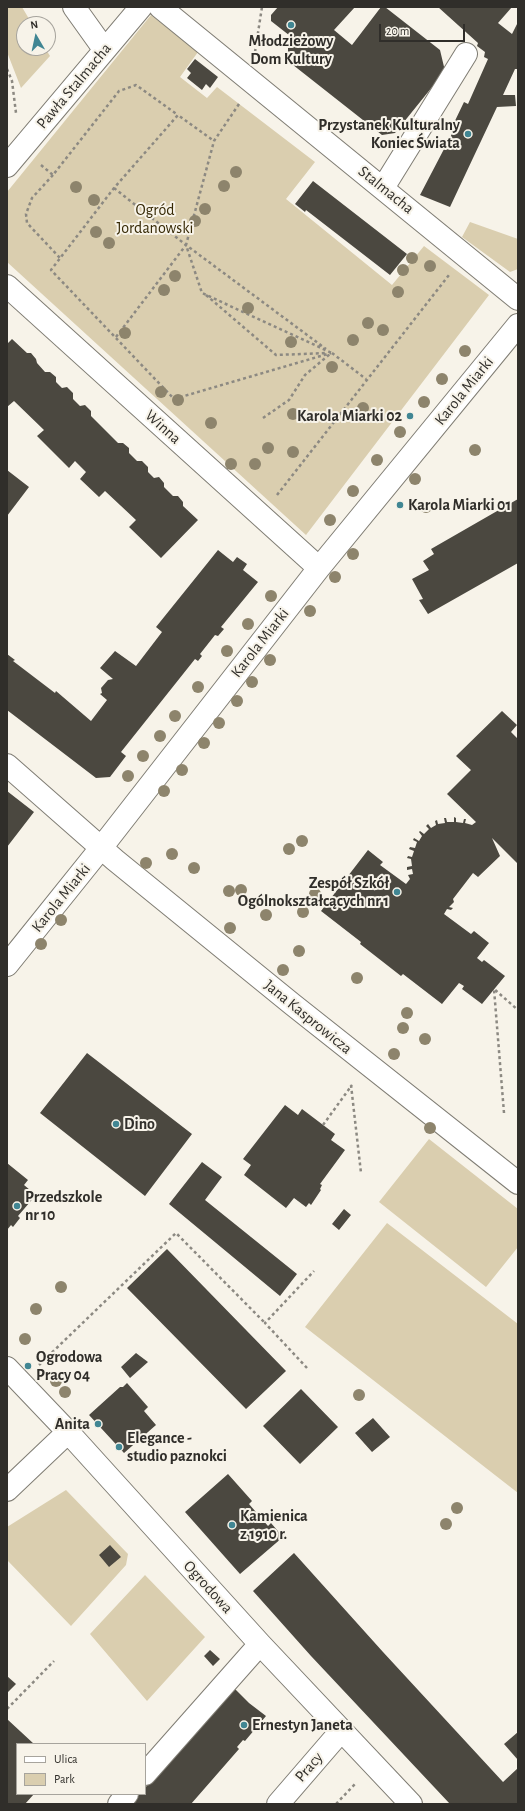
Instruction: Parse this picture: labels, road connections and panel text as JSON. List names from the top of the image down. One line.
{"streets":{"street":["Pawła Stalmacha","Stalmacha","Karola Miarki","Winna","Jana Kasprowicza","Ogrodowa","Pracy"]},"crossings":[["Karola Miarki","Winna"],["Karola Miarki","Jana Kasprowicza"],["Ogrodowa","Pracy"]],"parks":["Ogród Jordanowski"],"places":["Młodzieżowy Dom Kultury","Przystanek Kulturalny Koniec Świata","Karola Miarki 02","Karola Miarki 01","Zespół Szkół Ogólnokształcących nr 1","Dino","Przedszkole nr 10","Ogrodowa Pracy 04","Anita","Elegance - studio paznokci","Kamienica z 1910 r.","Ernestyn Janeta"],"legend":["Ulica","Park"],"scale_bar":"20 m","north":"top"}
